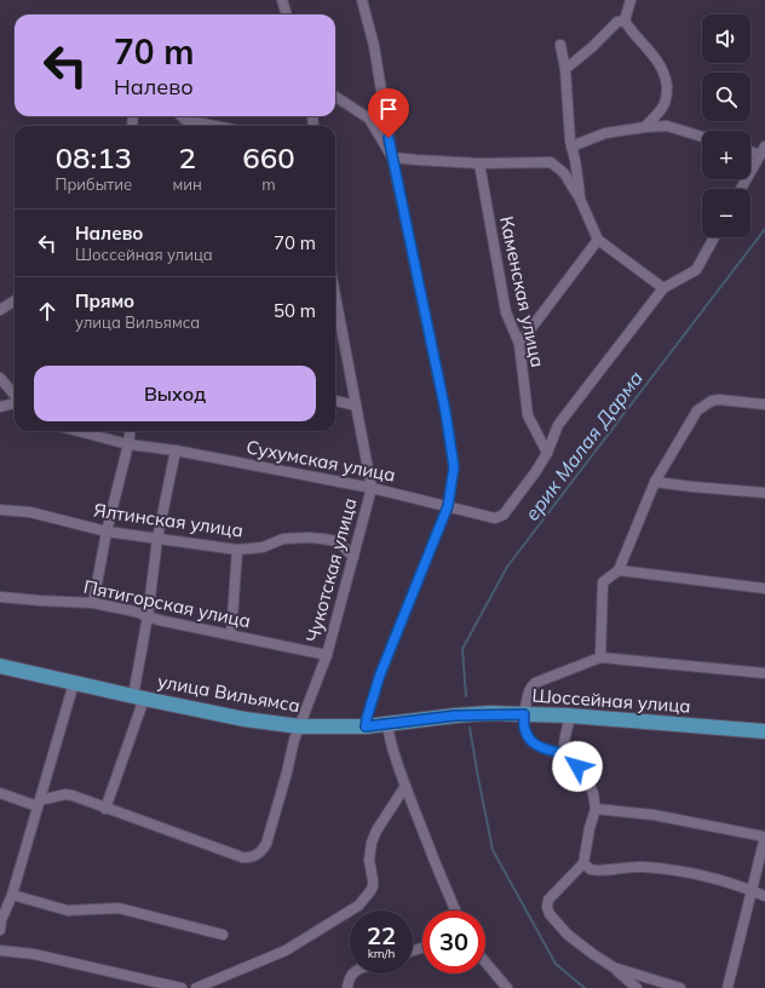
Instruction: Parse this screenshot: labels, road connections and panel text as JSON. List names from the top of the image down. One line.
{"streets":{"main road":["улица Вильямса","Шоссейная улица"],"street":["Каменская улица","Сухумская улица","Ялтинская улица","Чукотская улица","Пятигорская улица"]},"crossings":[["Каменская улица","Сухумская улица"],["Сухумская улица","Чукотская улица"],["Ялтинская улица","Чукотская улица"],["Чукотская улица","Пятигорская улица"],["Чукотская улица","улица Вильямса"],["улица Вильямса","Шоссейная улица"]],"water":["ерик Малая Дарма"],"page":{"map_buttons":["+","−"],"turn":["70 m","Налево"],"eta":["08:13","Прибытие","2","мин","660","m"],"list":[{"name":"Налево","note":"Шоссейная улица","value":"70 m"},{"name":"Прямо","note":"улица Вильямса","value":"50 m"}],"buttons":"Выход","speed":"22 km/h","limit":"30"}}
